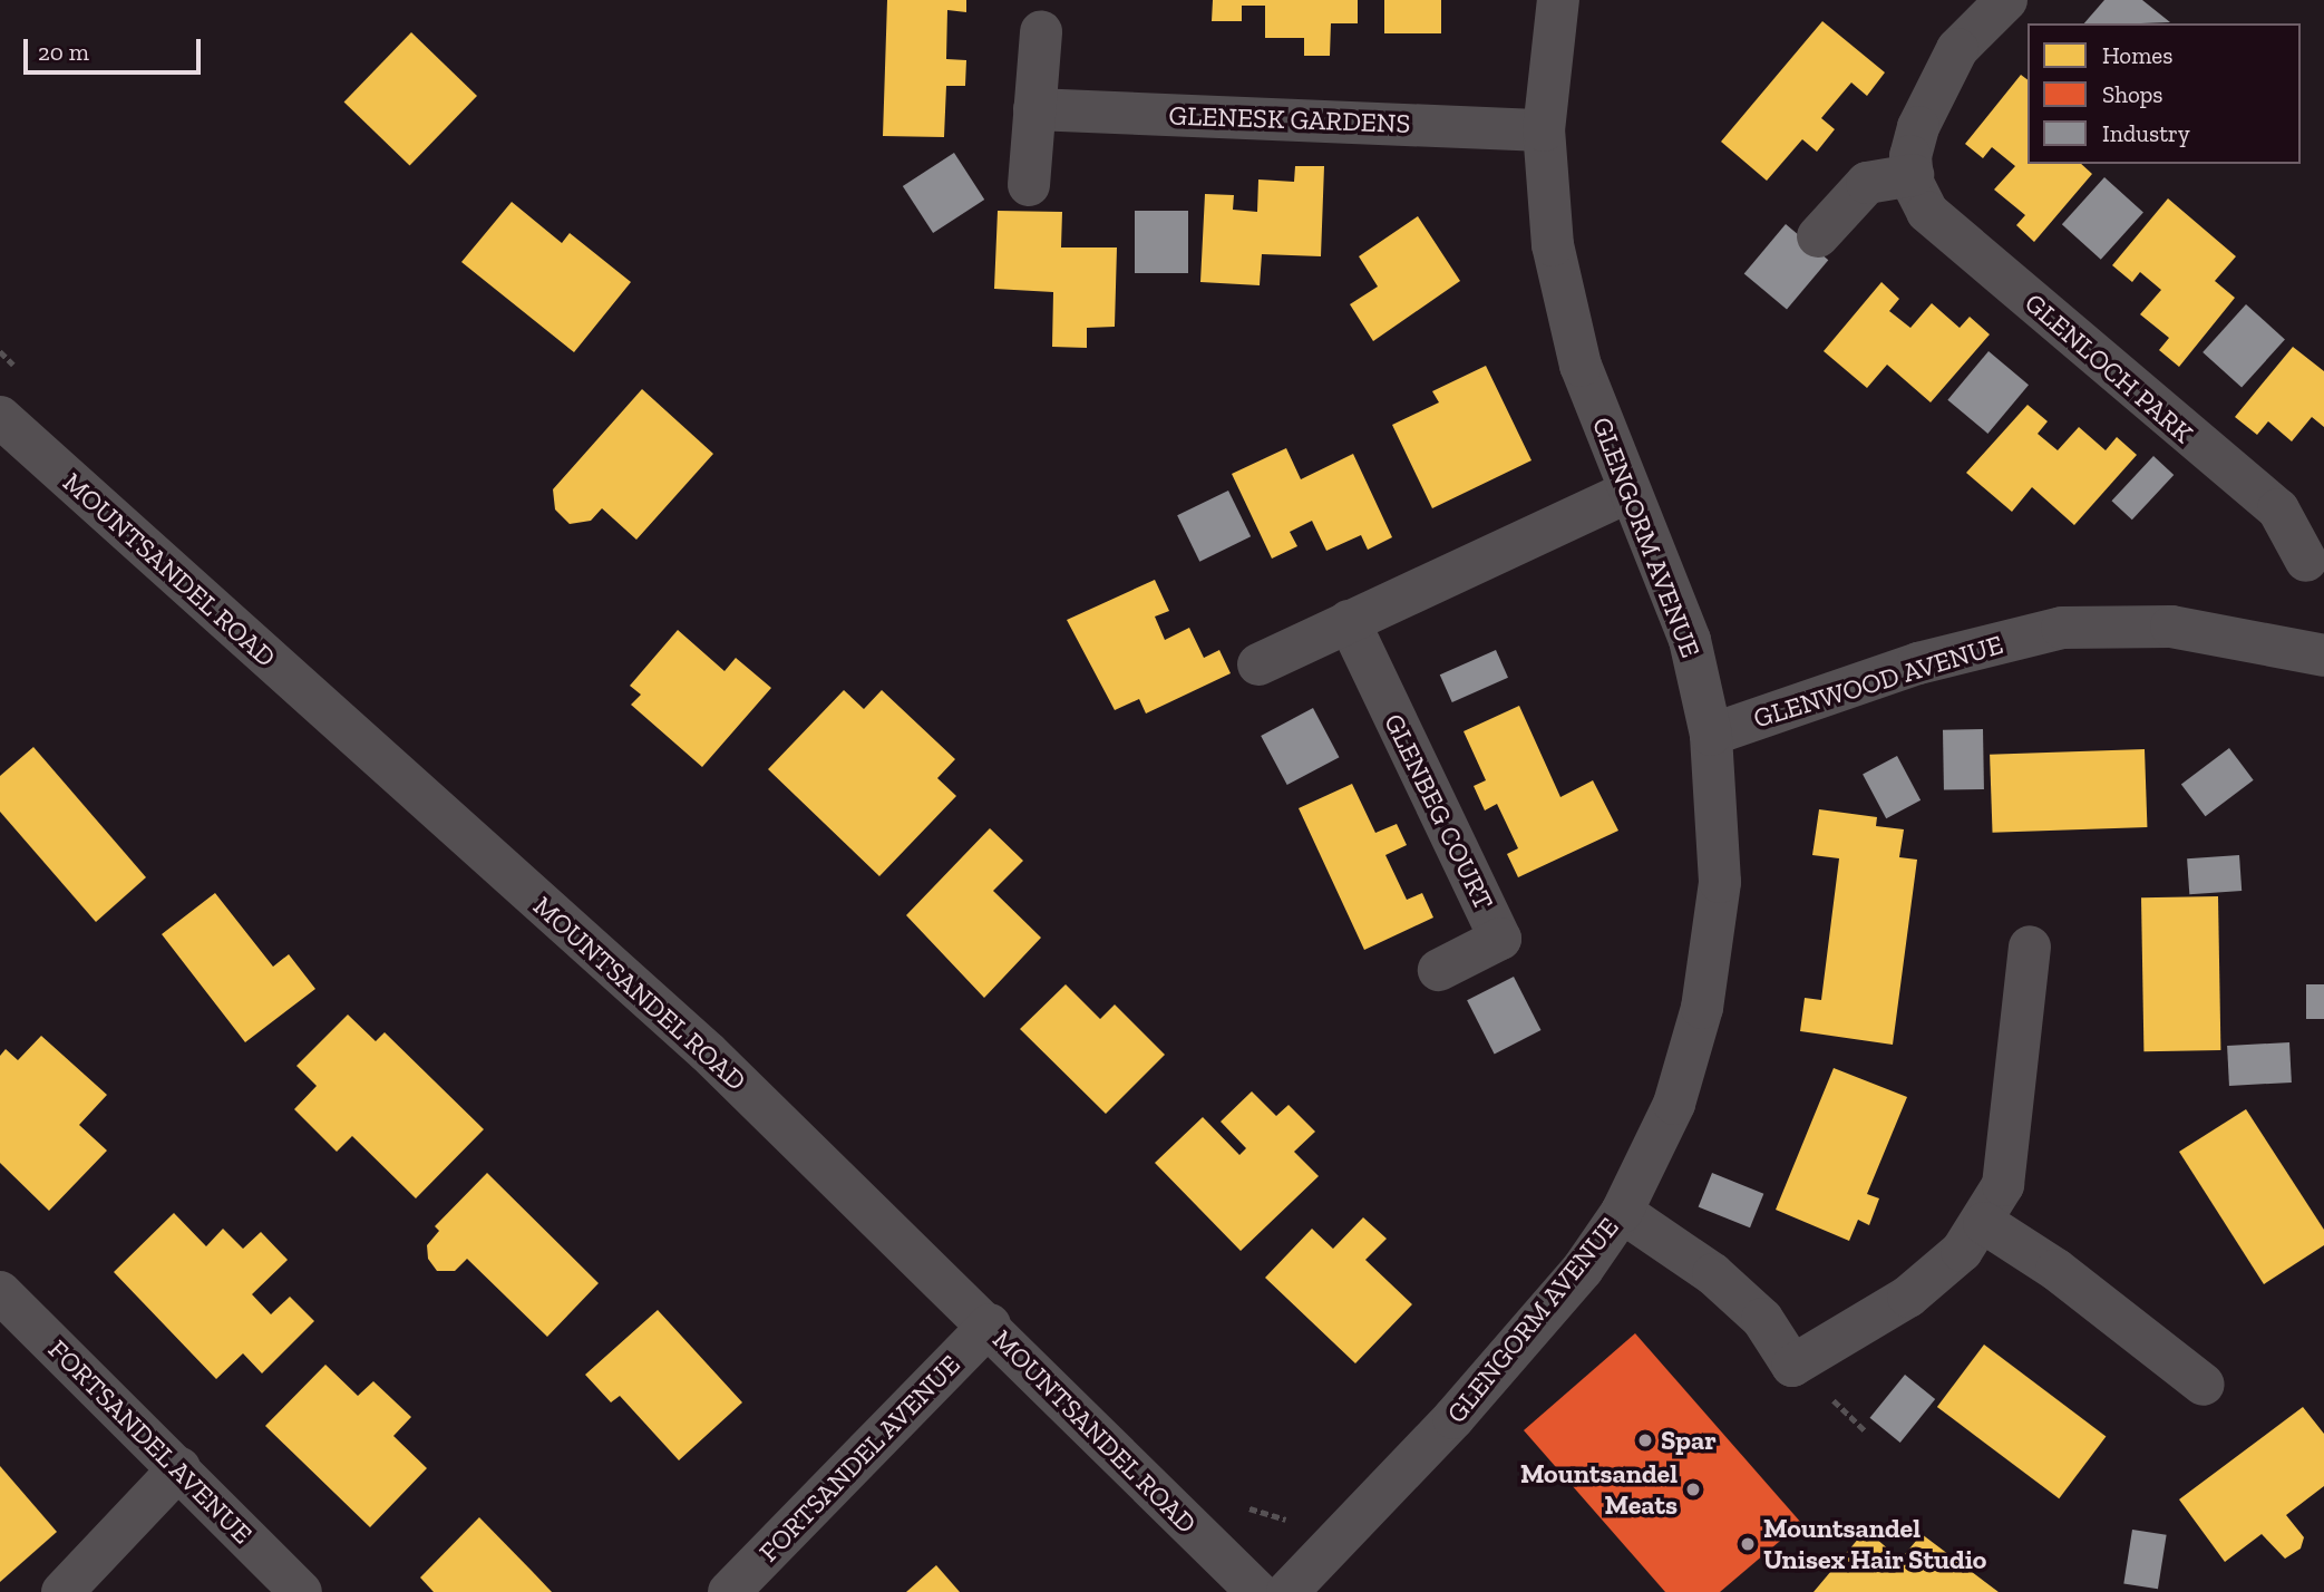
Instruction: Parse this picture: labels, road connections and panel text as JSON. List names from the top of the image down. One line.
{"streets":{"street":["GLENESK GARDENS","GLENLOCH PARK","GLENGORM AVENUE","MOUNTSANDEL ROAD","GLENWOOD AVENUE","GLENBEG COURT","FORTSANDEL AVENUE"]},"crossings":[["GLENESK GARDENS","GLENGORM AVENUE"],["GLENGORM AVENUE","GLENWOOD AVENUE"],["MOUNTSANDEL ROAD","FORTSANDEL AVENUE"]],"places":["Spar","Mountsandel Meats","Mountsandel Unisex Hair Studio"],"legend":["Homes","Shops","Industry"],"scale_bar":"20 m"}
